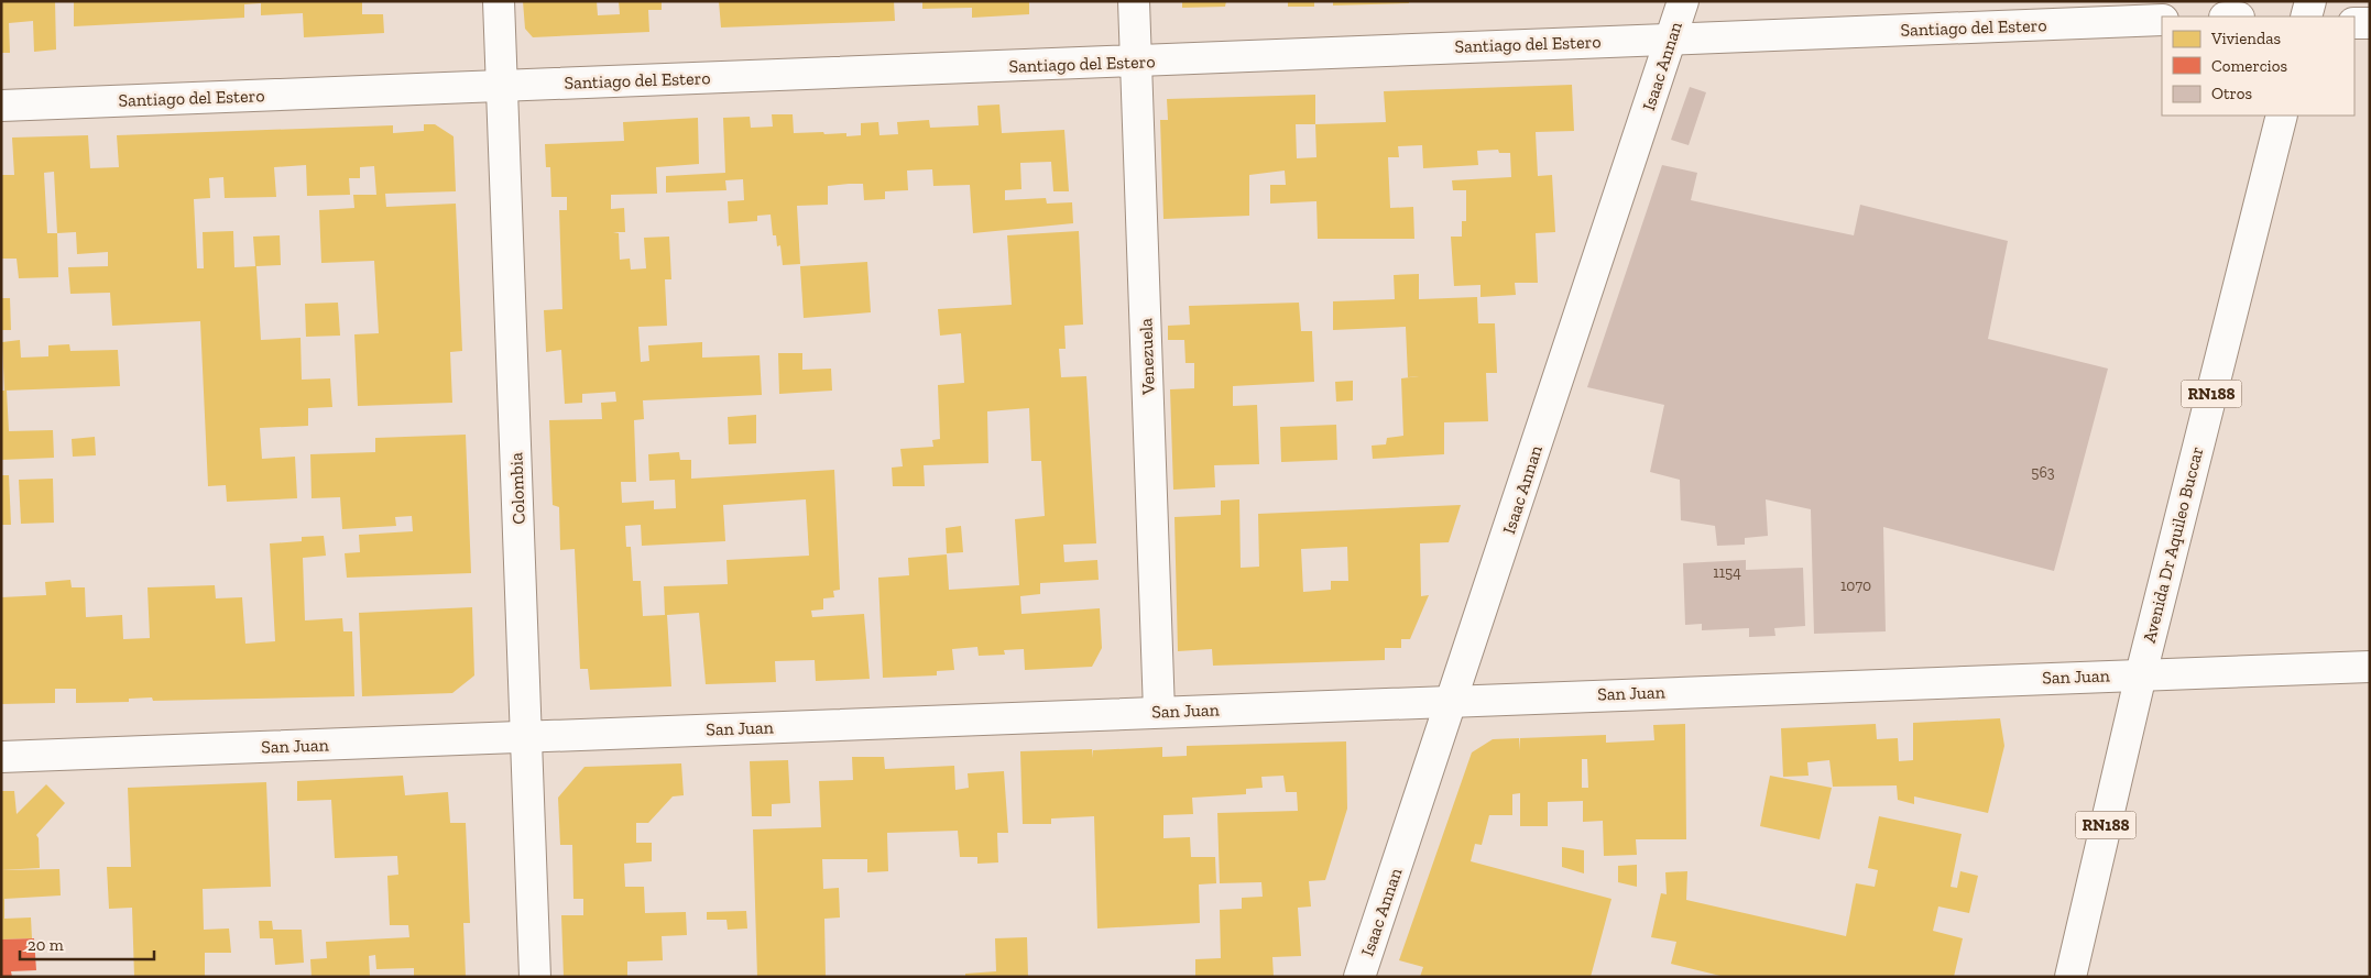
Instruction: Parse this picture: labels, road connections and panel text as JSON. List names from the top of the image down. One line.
{"streets":{"main road":["Santiago del Estero","Isaac Annan","Venezuela","RN188","Colombia","Avenida Dr Aquileo Buccar","San Juan"]},"crossings":[["Santiago del Estero","Isaac Annan"],["Santiago del Estero","Venezuela"],["Santiago del Estero","Colombia"],["Isaac Annan","San Juan"],["Venezuela","San Juan"],["Colombia","San Juan"],["Avenida Dr Aquileo Buccar","San Juan"]],"house_numbers":["563","1154","1070"],"legend":["Viviendas","Comercios","Otros"],"scale_bar":"20 m"}
